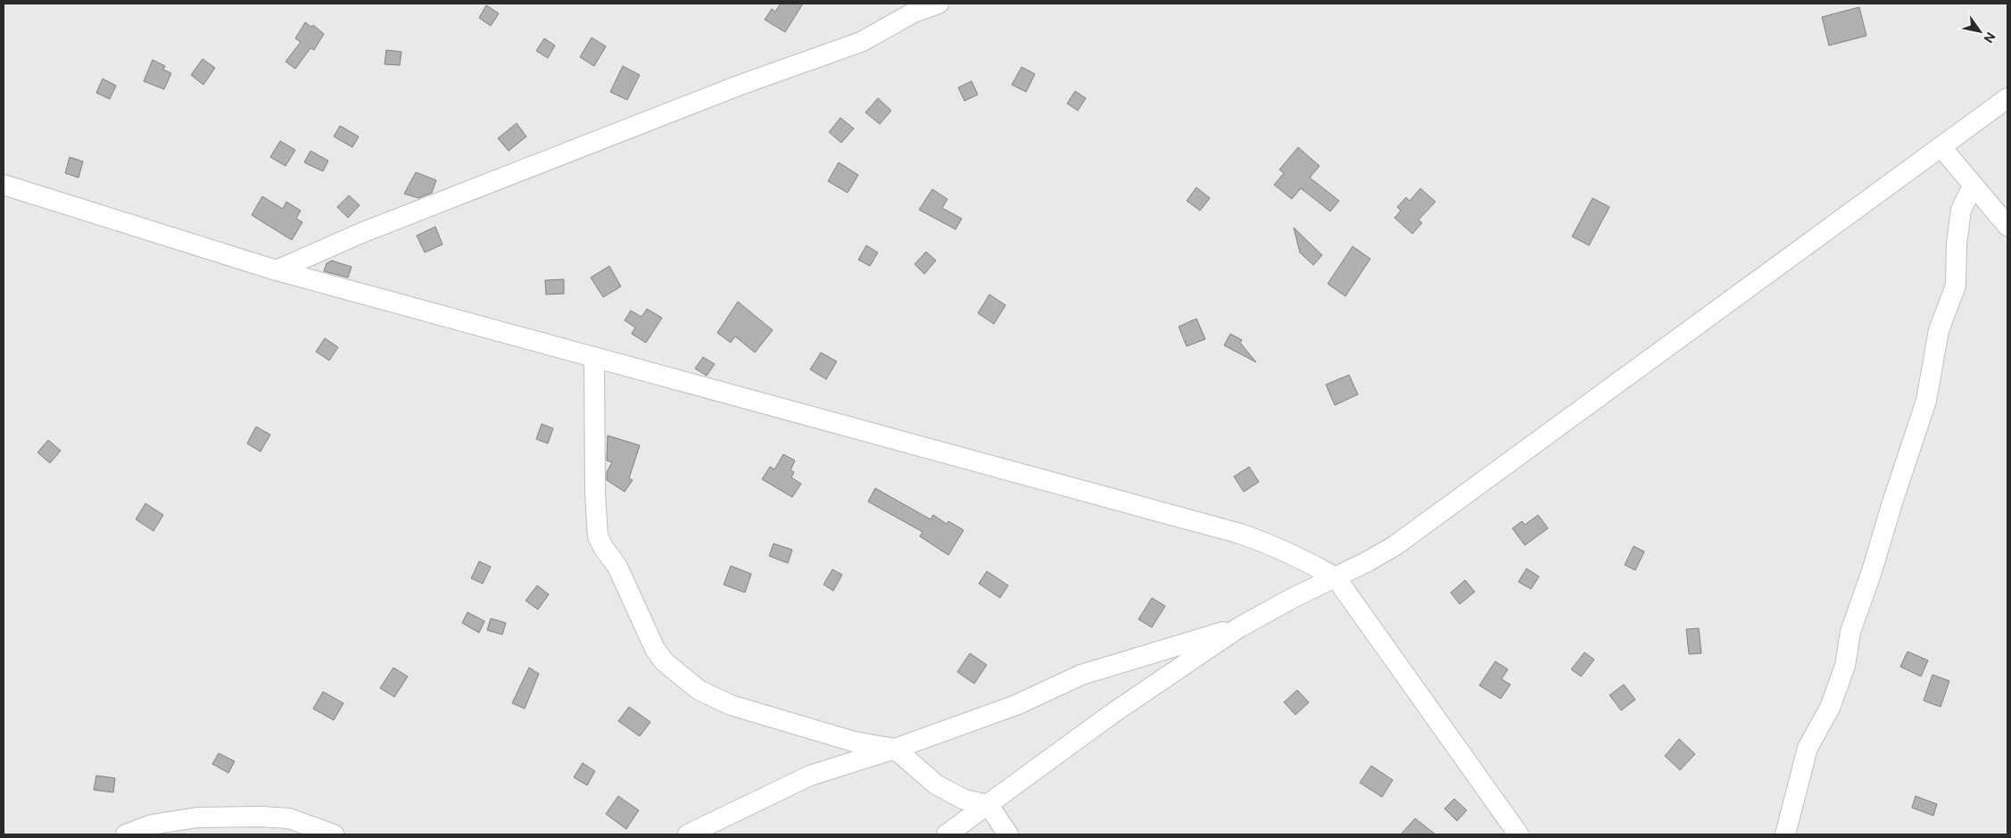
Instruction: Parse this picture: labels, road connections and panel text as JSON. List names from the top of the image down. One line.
{"north":"bottom right"}
